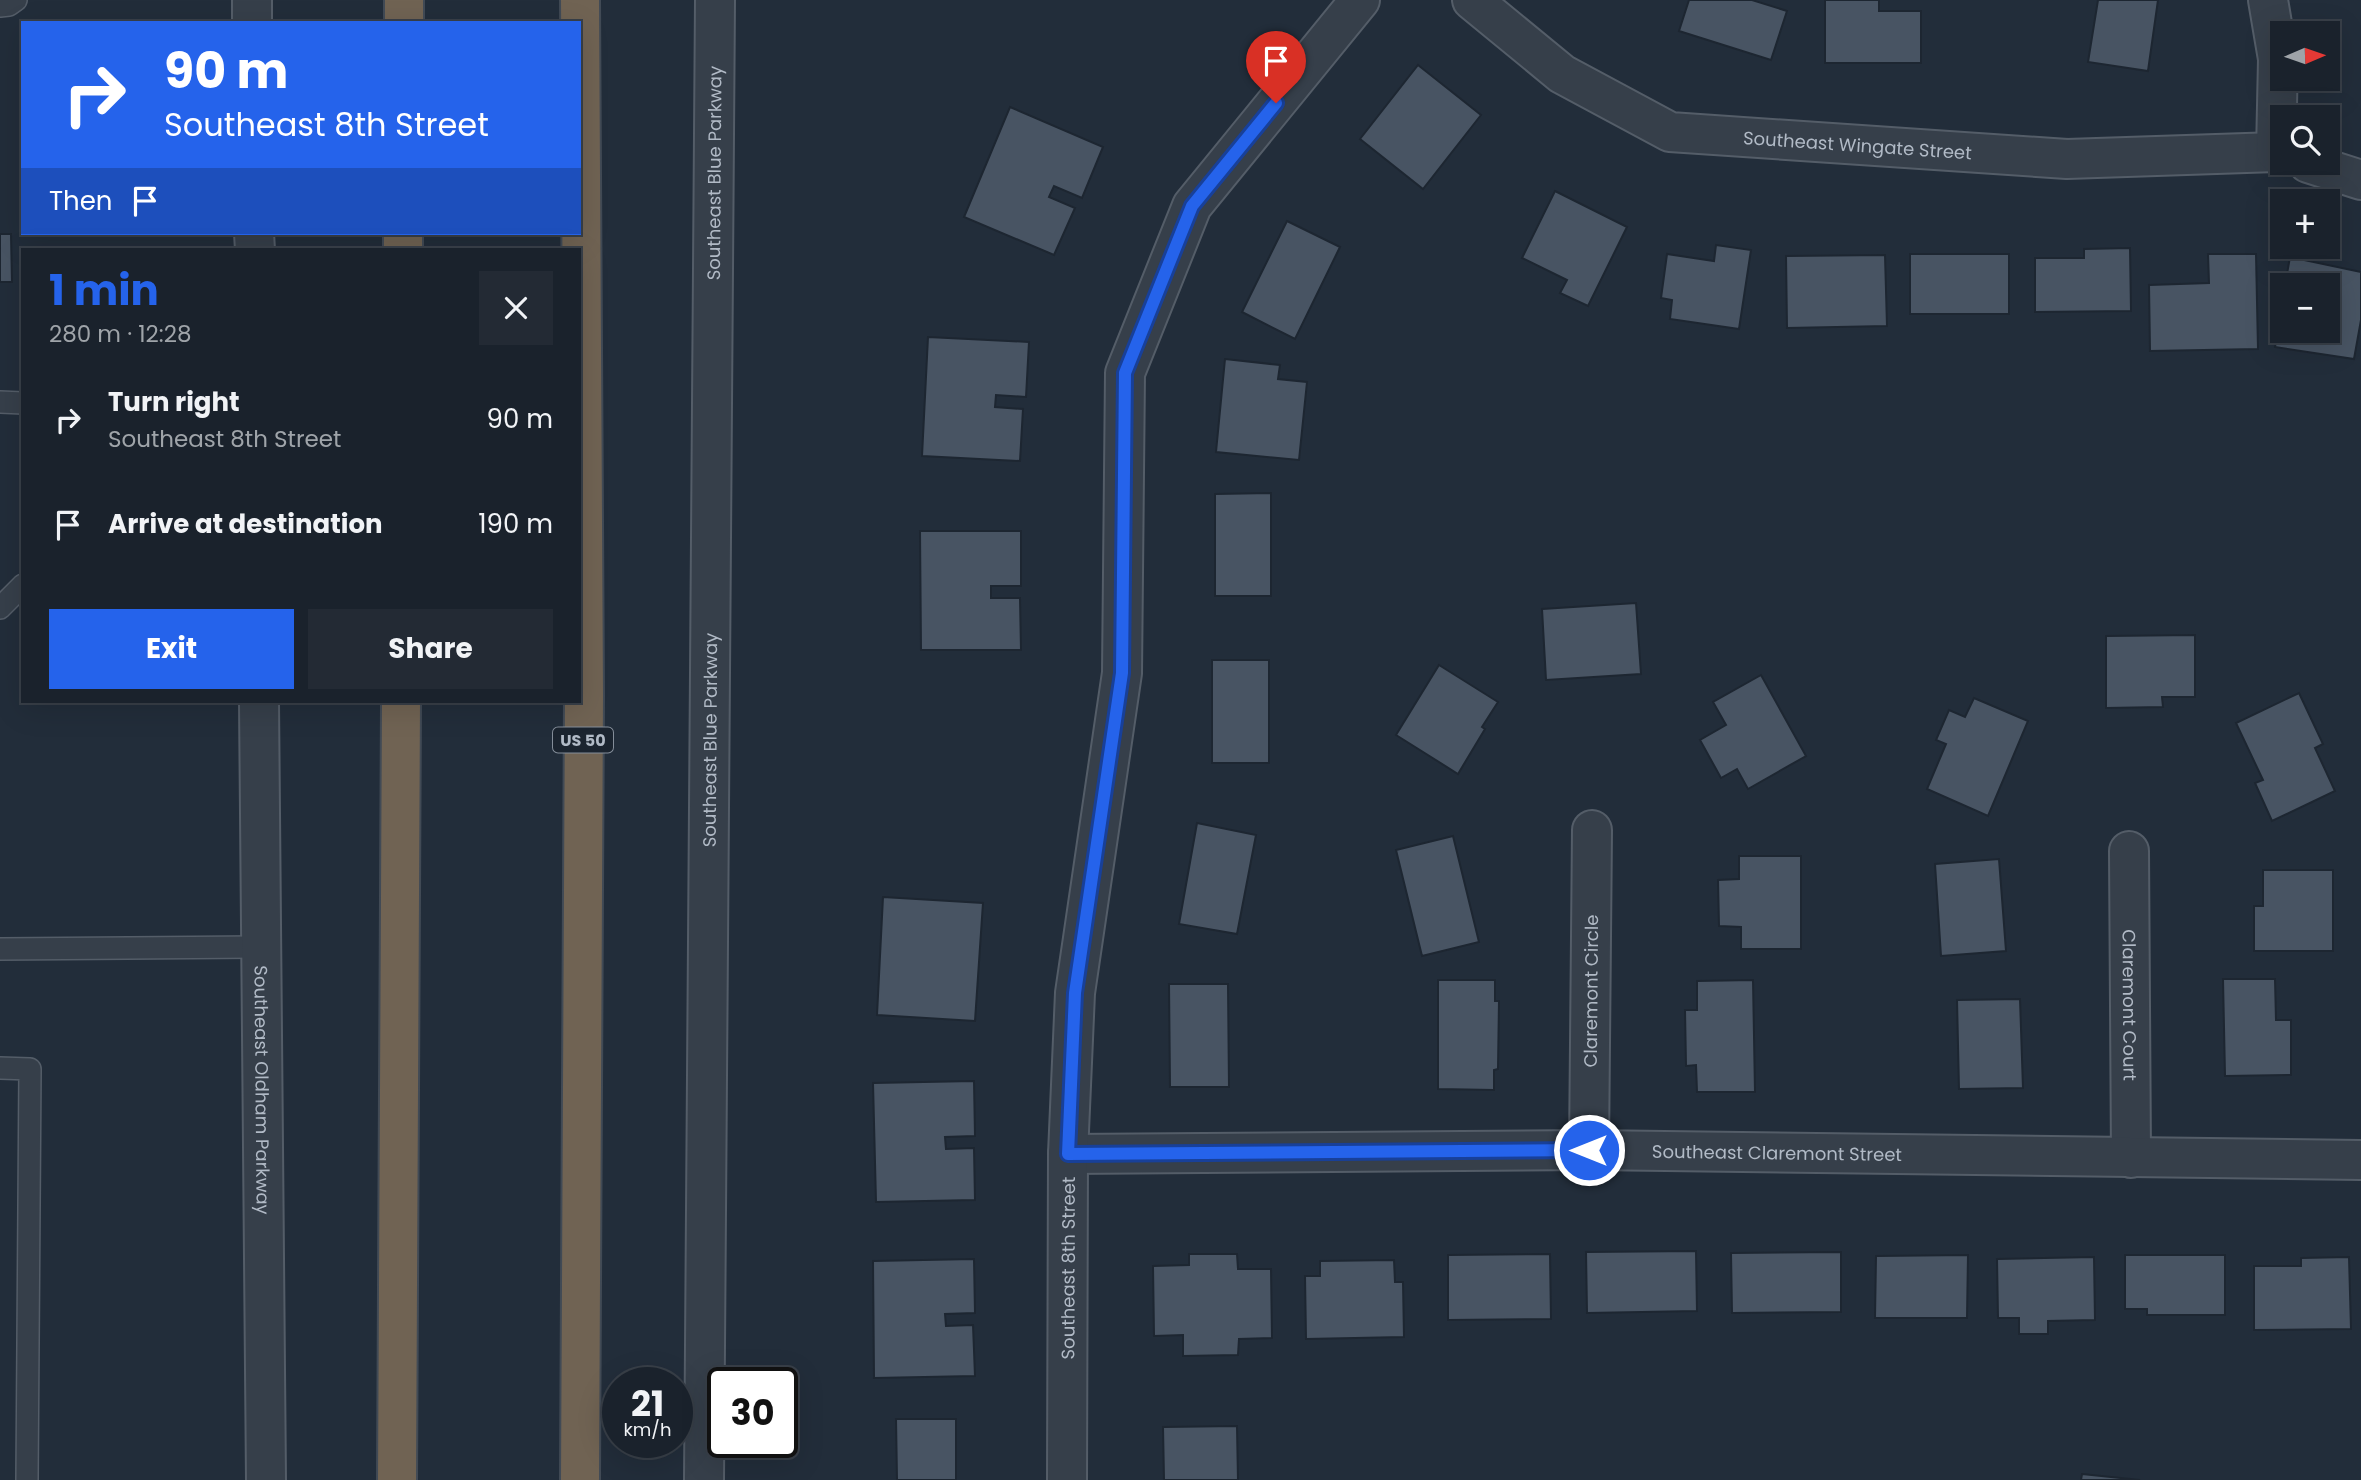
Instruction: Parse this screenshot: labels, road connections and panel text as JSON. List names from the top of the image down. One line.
{"streets":{"highway":["US 50"],"street":["Southeast Wingate Street","Southeast Blue Parkway","Claremont Circle","Claremont Court","Southeast Oldham Parkway","Southeast Claremont Street","Southeast 8th Street"]},"crossings":[["Claremont Circle","Southeast Claremont Street"],["Claremont Court","Southeast Claremont Street"],["Southeast Claremont Street","Southeast 8th Street"]],"north":"right","page":{"map_buttons":["+","−"],"turn":["90 m","Southeast 8th Street"],"then":"Then","heading":["1 min","280 m · 12:28"],"list":[{"name":"Turn right","note":"Southeast 8th Street","value":"90 m"},{"name":"Arrive at destination","value":"190 m"}],"buttons":["Exit","Share"],"speed":"21 km/h","limit":"30"}}
